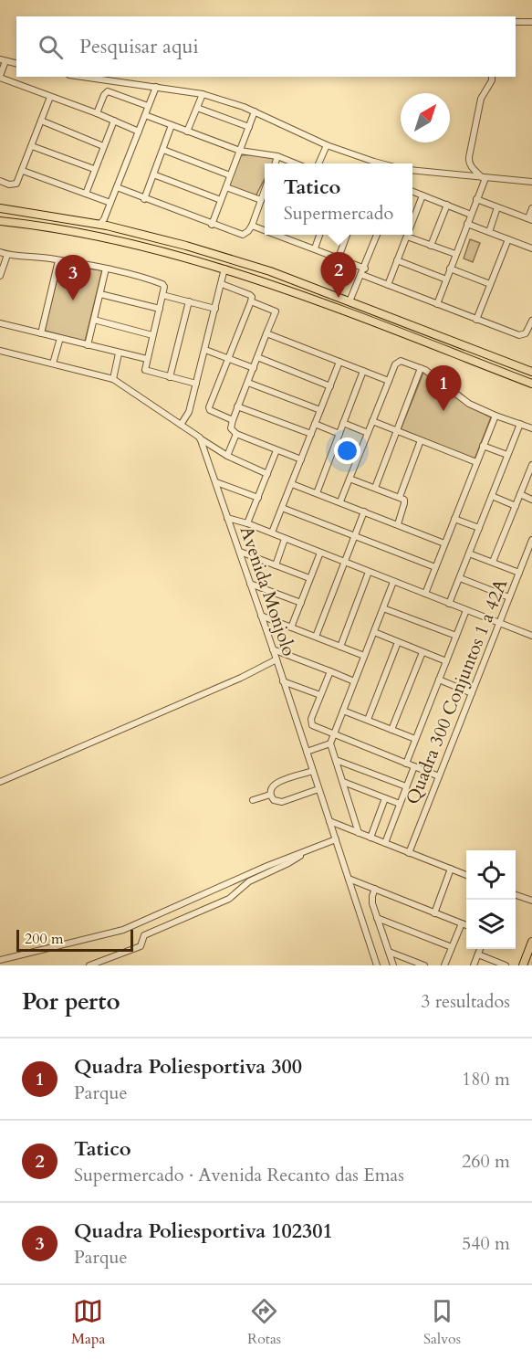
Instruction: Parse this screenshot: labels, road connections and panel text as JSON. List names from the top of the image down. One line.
{"streets":{"street":["Avenida Monjolo","Quadra 300 Conjuntos 1 a 42A"]},"scale_bar":"200 m","north":"top right","page":{"search":"Pesquisar aqui","popup":["Tatico","Supermercado"],"pins":["2","3","1"],"scale":"200 m","heading":["Por perto","3 resultados"],"list":[{"mark":"1","name":"Quadra Poliesportiva 300","note":"Parque","value":"180 m"},{"mark":"2","name":"Tatico","note":"Supermercado · Avenida Recanto das Emas","value":"260 m"},{"mark":"3","name":"Quadra Poliesportiva 102301","note":"Parque","value":"540 m"}],"nav":["Mapa","Rotas","Salvos"]}}
